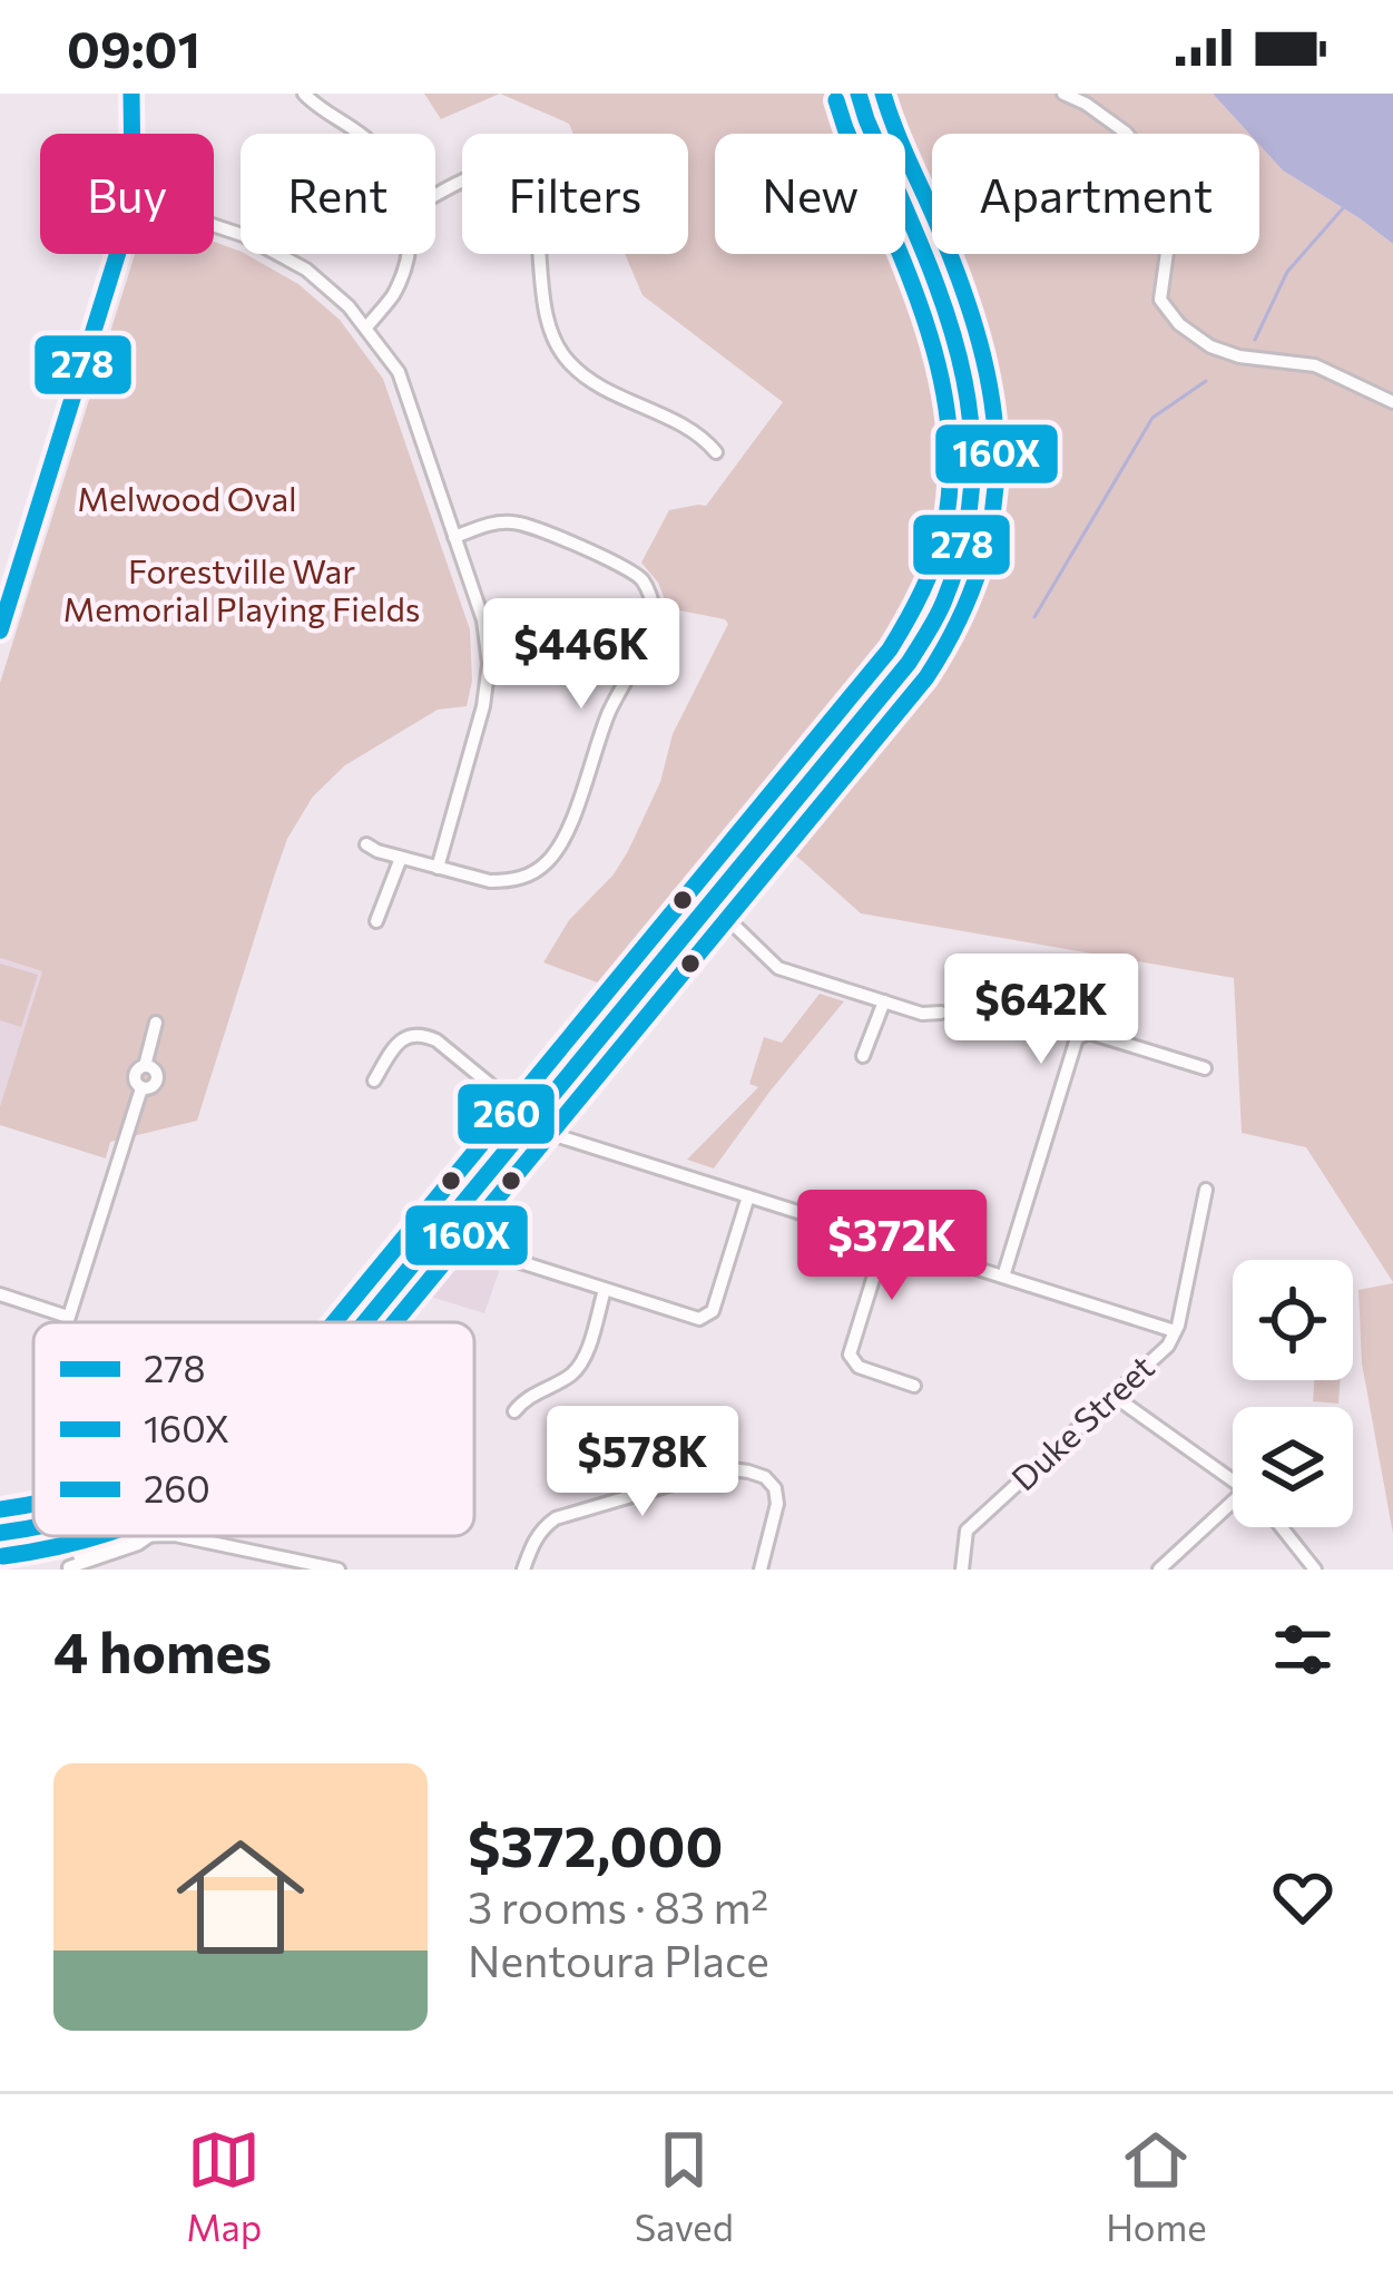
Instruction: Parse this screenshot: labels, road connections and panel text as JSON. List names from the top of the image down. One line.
{"streets":{"street":["Duke Street"]},"parks":["Melwood Oval","Forestville War Memorial Playing Fields"],"lines":["transit line 278","transit line 160X","transit line 260"],"legend":["278","160X","260"],"page":{"status":"09:01","chip":["Buy","Rent","Filters","New","Apartment"],"price":["$446K","$642K","$372K","$578K"],"heading":"4 homes","list":[{"name":"$372,000","note":"3 rooms · 83 m² · Nentoura Place"}],"tabs":["Map","Saved","Home"]}}
